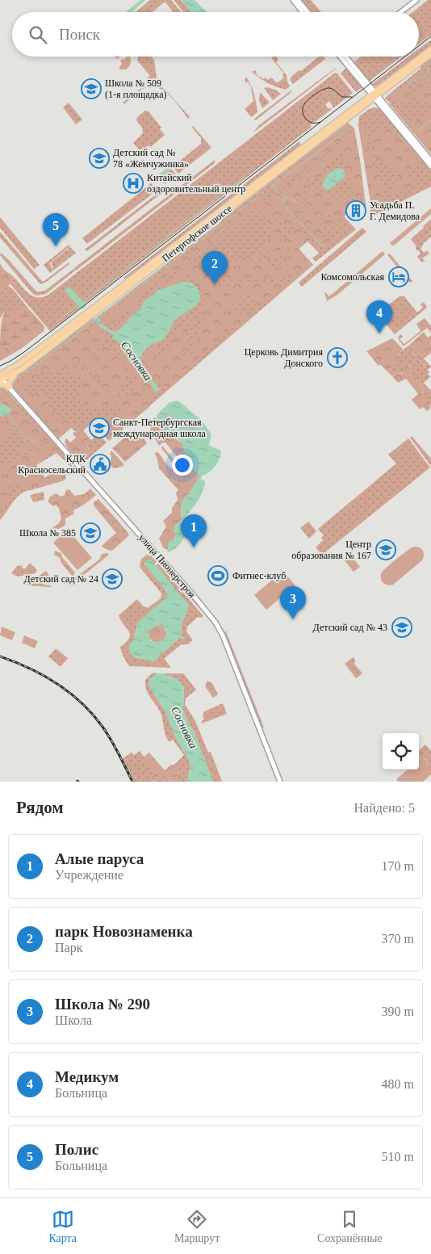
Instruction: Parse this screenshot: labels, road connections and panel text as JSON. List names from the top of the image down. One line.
{"streets":{"main road":["Петергофское шоссе"],"street":["улица Пионерстроя"]},"crossings":[["Петергофское шоссе","улица Пионерстроя"]],"water":["Сосновка"],"places":{"school or university":["Школа № 509 (1-я площадка)","Детский сад № 78 «Жемчужинка»","Санкт-Петербургская международная школа","Школа № 385","Центр образования № 167","Детский сад № 24","Детский сад № 43"],"hospital":["Китайский оздоровительный центр"],"building":["Усадьба П. Г. Демидова"],"hotel":["Комсомольская"],"church":["Церковь Димитрия Донского"],"public building":["КДК Красносельский"],"sports":["Фитнес-клуб"]},"page":{"search":"Поиск","pins":["5","2","4","1","3"],"heading":["Рядом","Найдено: 5"],"list":[{"mark":"1","name":"Алые паруса","note":"Учреждение","value":"170 m"},{"mark":"2","name":"парк Новознаменка","note":"Парк","value":"370 m"},{"mark":"3","name":"Школа № 290","note":"Школа","value":"390 m"},{"mark":"4","name":"Медикум","note":"Больница","value":"480 m"},{"mark":"5","name":"Полис","note":"Больница","value":"510 m"}],"nav":["Карта","Маршрут","Сохранённые"]}}
